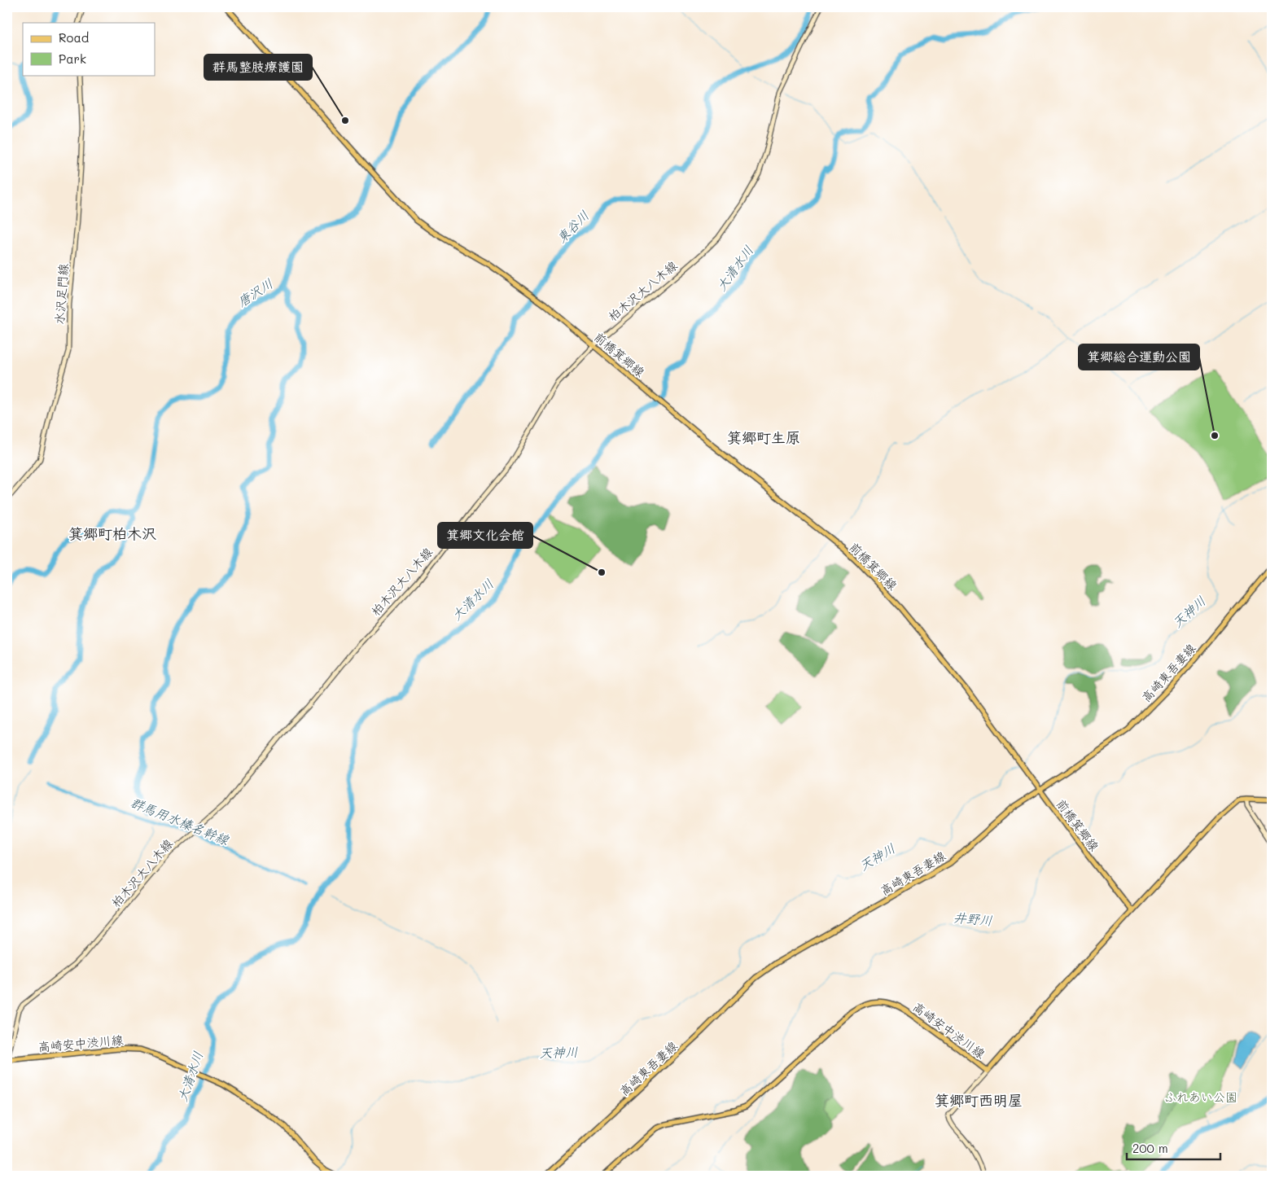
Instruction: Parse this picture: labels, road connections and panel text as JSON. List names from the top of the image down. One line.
{"streets":{"main road":["柏木沢大八木線","水沢足門線","前橋箕郷線","高崎東吾妻線","高崎安中渋川線"]},"crossings":[["柏木沢大八木線","前橋箕郷線"],["柏木沢大八木線","高崎安中渋川線"],["前橋箕郷線","高崎東吾妻線"],["前橋箕郷線","高崎安中渋川線"]],"districts":["箕郷町生原","箕郷町柏木沢","箕郷町西明屋"],"water":["東谷川","大清水川","唐沢川","天神川","群馬用水榛名幹線","井野川"],"parks":["ふれあい公園"],"places":["群馬整肢療護園","箕郷総合運動公園","箕郷文化会館"],"legend":["Road","Park"],"scale_bar":"200 m"}
